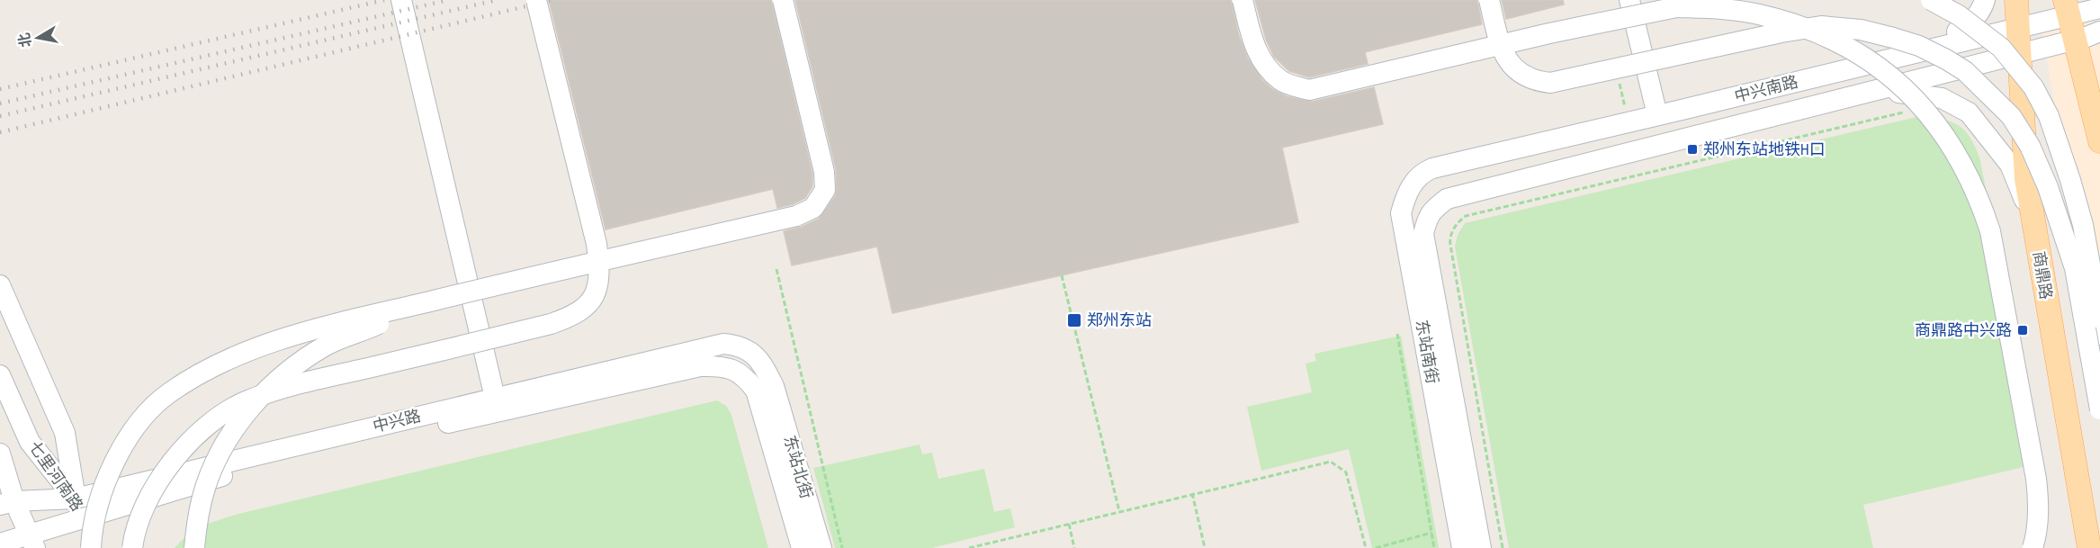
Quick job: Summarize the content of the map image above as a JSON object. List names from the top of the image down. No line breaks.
{"streets":{"main road":["商鼎路"],"street":["中兴南路","东站南街","中兴路","东站北街","七里河南路"]},"crossings":[["中兴南路","商鼎路"],["中兴南路","东站南街"],["中兴路","东站北街"],["中兴路","七里河南路"]],"places":{"transit":["郑州东站地铁H口","郑州东站","商鼎路中兴路"]},"north":"left"}
